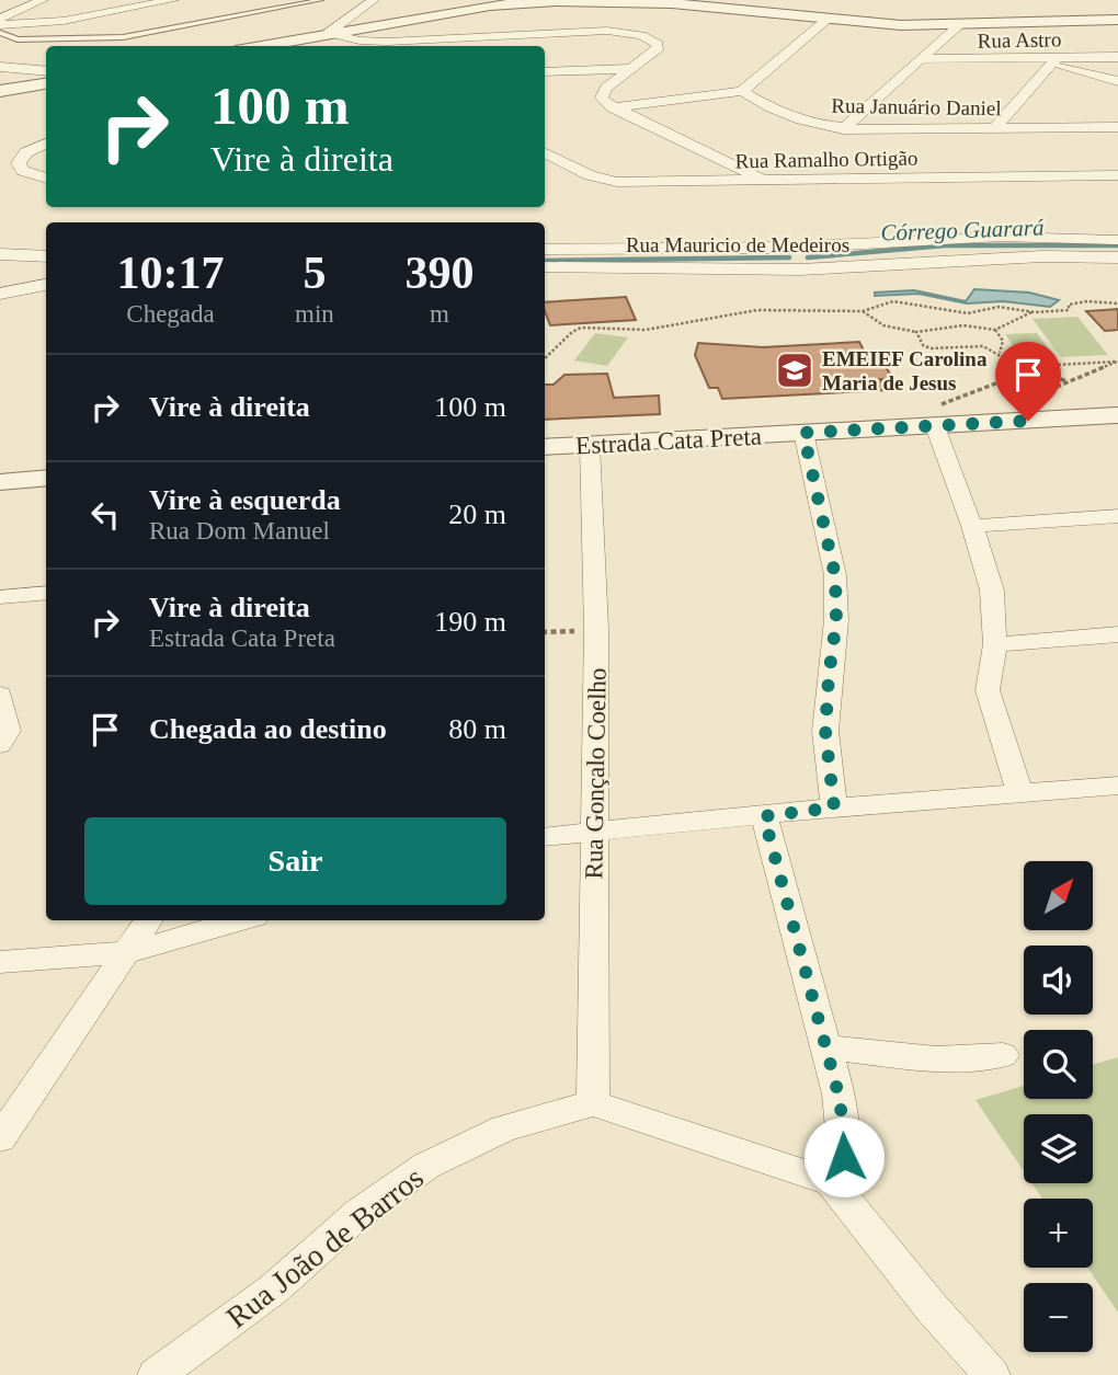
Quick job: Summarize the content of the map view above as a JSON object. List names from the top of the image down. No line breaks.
{"streets":{"street":["Rua Astro","Rua Januário Daniel","Rua Ramalho Ortigão","Rua Mauricio de Medeiros","Estrada Cata Preta","Rua Gonçalo Coelho","Rua João de Barros"]},"crossings":[["Estrada Cata Preta","Rua Gonçalo Coelho"],["Rua Gonçalo Coelho","Rua João de Barros"]],"water":["Córrego Guarará"],"places":{"school or university":["EMEIEF Carolina Maria de Jesus"]},"north":"top right","page":{"turn":["100 m","Vire à direita"],"eta":["10:17","Chegada","5","min","390","m"],"list":[{"name":"Vire à direita","value":"100 m"},{"name":"Vire à esquerda","note":"Rua Dom Manuel","value":"20 m"},{"name":"Vire à direita","note":"Estrada Cata Preta","value":"190 m"},{"name":"Chegada ao destino","value":"80 m"}],"buttons":"Sair","map_buttons":["+","−"]}}
